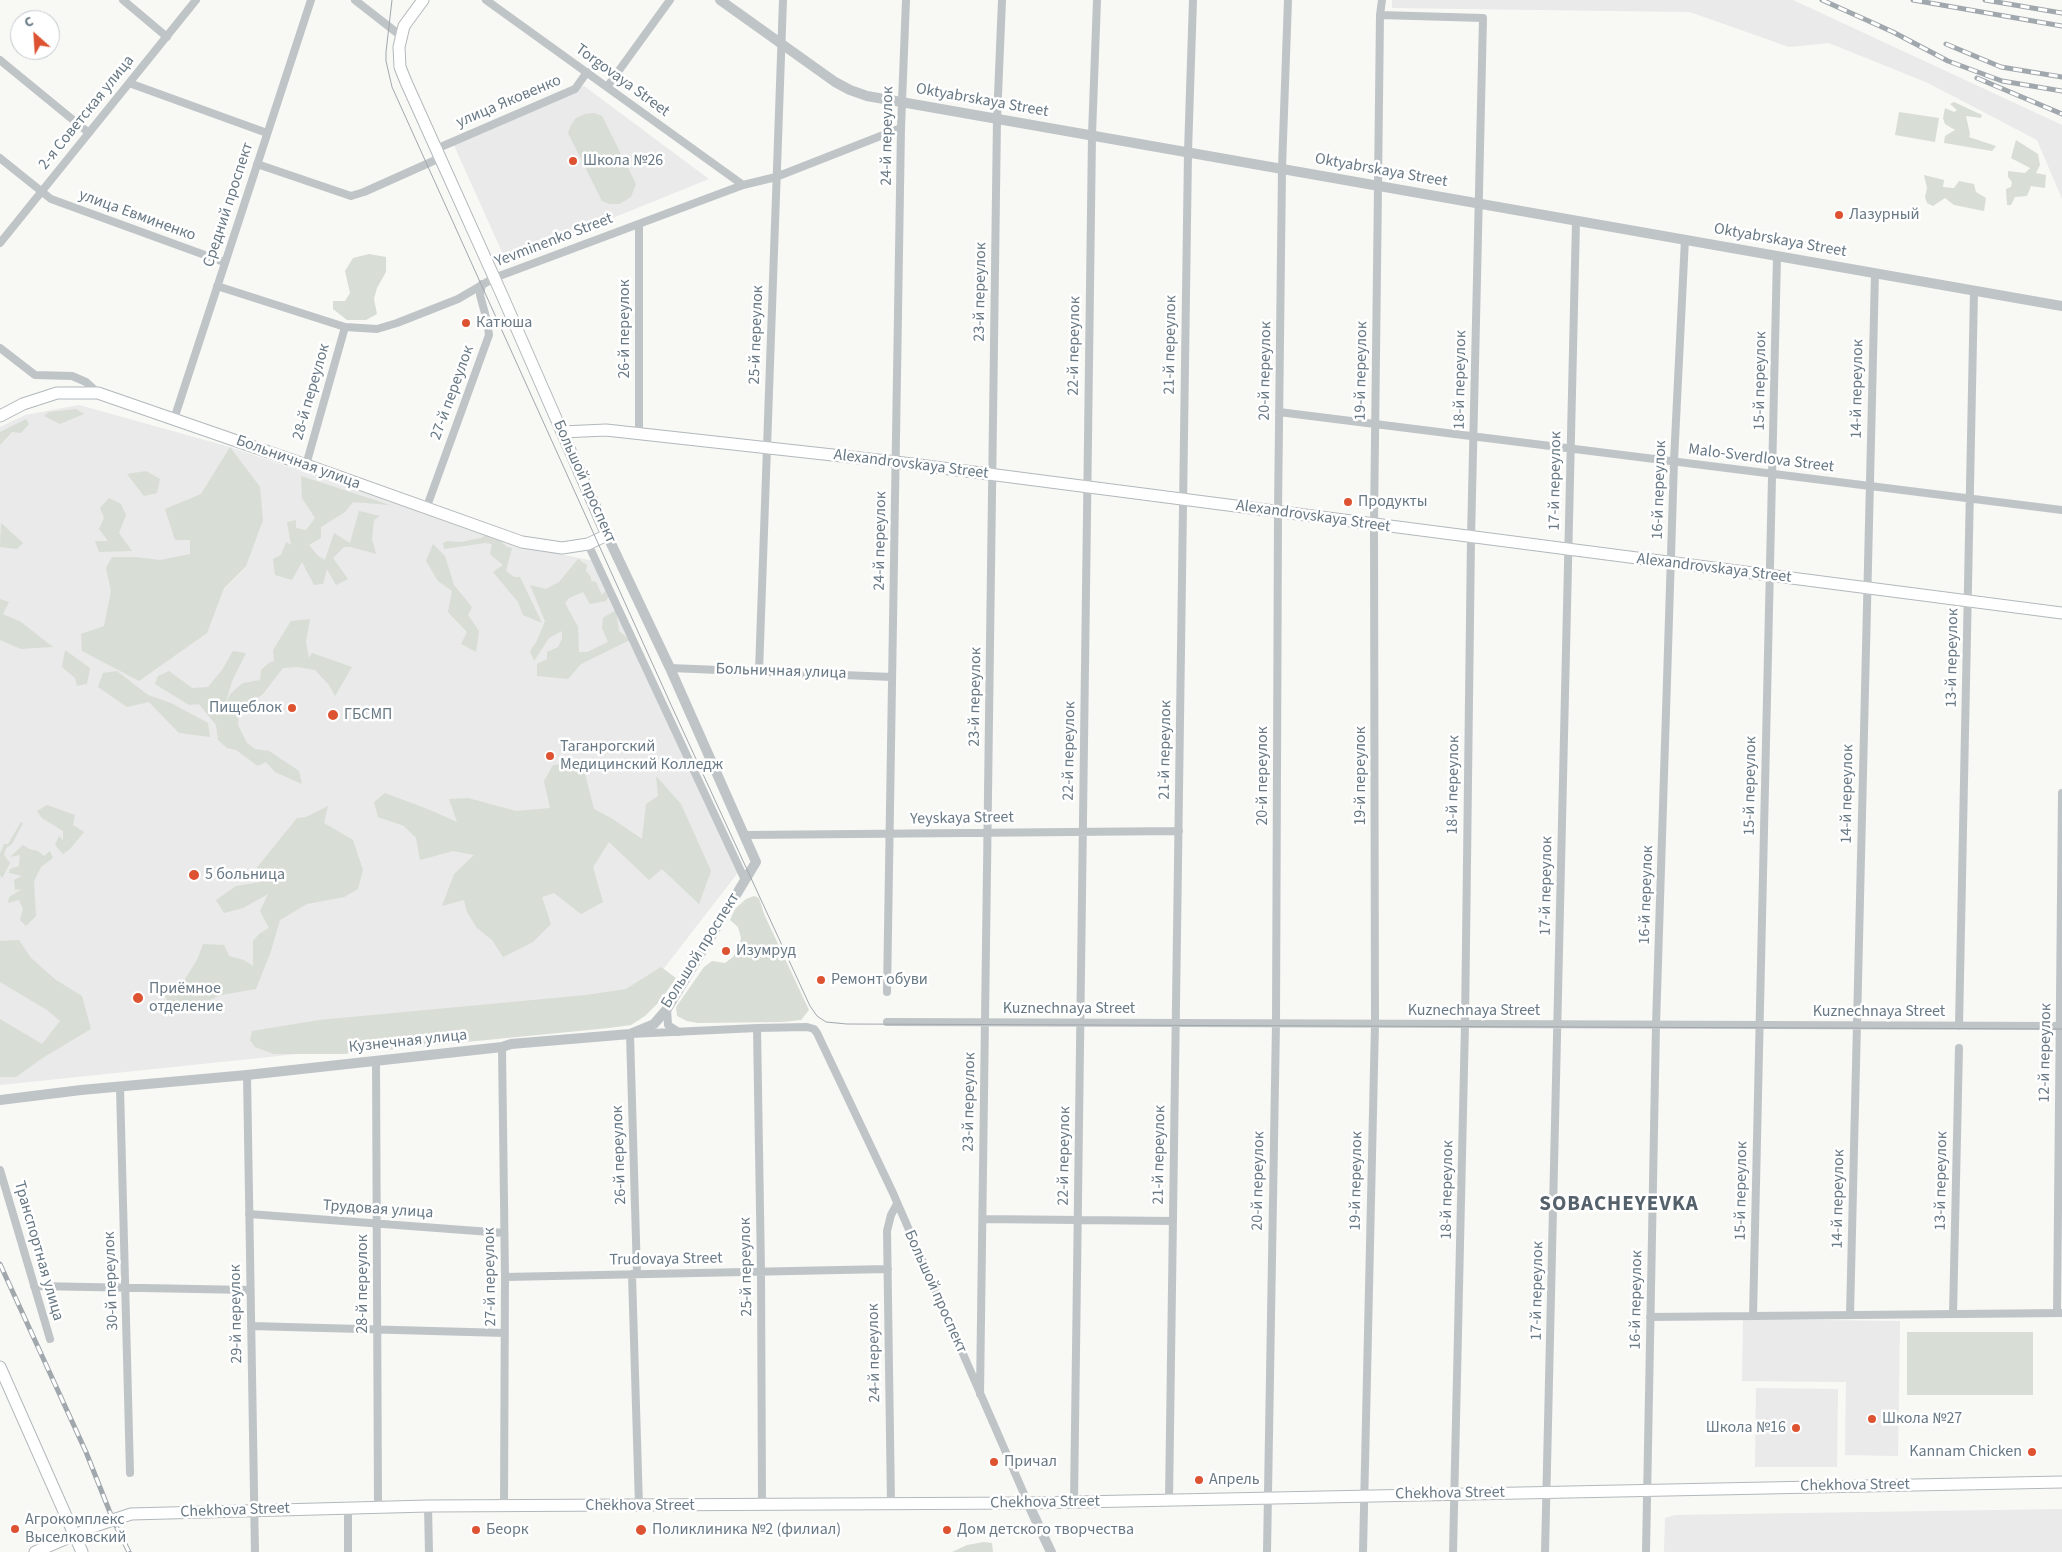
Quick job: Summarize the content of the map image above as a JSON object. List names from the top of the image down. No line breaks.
{"streets":{"main road":["Больничная улица","Alexandrovskaya Street","Большой проспект","Chekhova Street"],"street":["Torgovaya Street","Oktyabrskaya Street","улица Яковенко","2-я Советская улица","24-й переулок","Средний проспект","улица Евминенко","Yevminenko Street","23-й переулок","26-й переулок","25-й переулок","21-й переулок","22-й переулок","20-й переулок","19-й переулок","18-й переулок","15-й переулок","14-й переулок","28-й переулок","27-й переулок","Malo-Sverdlova Street","17-й переулок","16-й переулок","13-й переулок","Yeyskaya Street","Kuznechnaya Street","Кузнечная улица","12-й переулок","Трудовая улица","Транспортная улица","Trudovaya Street","30-й переулок","29-й переулок"]},"crossings":[["Torgovaya Street","улица Яковенко"],["Torgovaya Street","Yevminenko Street"],["Oktyabrskaya Street","24-й переулок"],["Oktyabrskaya Street","23-й переулок"],["Oktyabrskaya Street","25-й переулок"],["Oktyabrskaya Street","21-й переулок"],["Oktyabrskaya Street","22-й переулок"],["Oktyabrskaya Street","20-й переулок"],["Oktyabrskaya Street","19-й переулок"],["Oktyabrskaya Street","18-й переулок"],["Oktyabrskaya Street","15-й переулок"],["Oktyabrskaya Street","14-й переулок"],["Oktyabrskaya Street","17-й переулок"],["Oktyabrskaya Street","16-й переулок"],["Oktyabrskaya Street","13-й переулок"],["улица Яковенко","Средний проспект"],["улица Яковенко","Большой проспект"],["2-я Советская улица","улица Евминенко"],["24-й переулок","Yevminenko Street"],["24-й переулок","Больничная улица"],["24-й переулок","Alexandrovskaya Street"],["24-й переулок","Большой проспект"],["24-й переулок","Yeyskaya Street"],["24-й переулок","Trudovaya Street"],["24-й переулок","Chekhova Street"],["Средний проспект","улица Евминенко"],["Средний проспект","Yevminenko Street"],["Средний проспект","Больничная улица"],["Yevminenko Street","26-й переулок"],["Yevminenko Street","25-й переулок"],["Yevminenko Street","28-й переулок"],["Yevminenko Street","27-й переулок"],["Yevminenko Street","Большой проспект"],["23-й переулок","Alexandrovskaya Street"],["23-й переулок","Большой проспект"],["23-й переулок","Yeyskaya Street"],["23-й переулок","Kuznechnaya Street"],["26-й переулок","Alexandrovskaya Street"],["26-й переулок","Большой проспект"],["26-й переулок","Кузнечная улица"],["26-й переулок","Trudovaya Street"],["26-й переулок","Chekhova Street"],["25-й переулок","Больничная улица"],["25-й переулок","Alexandrovskaya Street"],["25-й переулок","Кузнечная улица"],["25-й переулок","Trudovaya Street"],["25-й переулок","Chekhova Street"],["21-й переулок","Alexandrovskaya Street"],["21-й переулок","Yeyskaya Street"],["21-й переулок","Kuznechnaya Street"],["21-й переулок","Chekhova Street"],["22-й переулок","Alexandrovskaya Street"],["22-й переулок","Yeyskaya Street"],["22-й переулок","Kuznechnaya Street"],["22-й переулок","Chekhova Street"],["20-й переулок","Malo-Sverdlova Street"],["20-й переулок","Alexandrovskaya Street"],["20-й переулок","Kuznechnaya Street"],["20-й переулок","Chekhova Street"],["19-й переулок","18-й переулок"],["19-й переулок","Malo-Sverdlova Street"],["19-й переулок","Alexandrovskaya Street"],["19-й переулок","Kuznechnaya Street"],["19-й переулок","Chekhova Street"],["18-й переулок","Malo-Sverdlova Street"],["18-й переулок","Alexandrovskaya Street"],["18-й переулок","Kuznechnaya Street"],["18-й переулок","Chekhova Street"],["15-й переулок","Malo-Sverdlova Street"],["15-й переулок","Alexandrovskaya Street"],["15-й переулок","Kuznechnaya Street"],["14-й переулок","Malo-Sverdlova Street"],["14-й переулок","Alexandrovskaya Street"],["14-й переулок","Kuznechnaya Street"],["28-й переулок","Больничная улица"],["28-й переулок","Кузнечная улица"],["28-й переулок","Трудовая улица"],["28-й переулок","Chekhova Street"],["27-й переулок","Больничная улица"],["27-й переулок","Кузнечная улица"],["27-й переулок","Трудовая улица"],["27-й переулок","Trudovaya Street"],["27-й переулок","Chekhova Street"],["Malo-Sverdlova Street","17-й переулок"],["Malo-Sverdlova Street","16-й переулок"],["Malo-Sverdlova Street","13-й переулок"],["Больничная улица","Большой проспект"],["Alexandrovskaya Street","17-й переулок"],["Alexandrovskaya Street","Большой проспект"],["Alexandrovskaya Street","16-й переулок"],["Alexandrovskaya Street","13-й переулок"],["17-й переулок","Kuznechnaya Street"],["17-й переулок","Chekhova Street"],["Большой проспект","Yeyskaya Street"],["Большой проспект","Кузнечная улица"],["Большой проспект","Chekhova Street"],["16-й переулок","Kuznechnaya Street"],["16-й переулок","Chekhova Street"],["13-й переулок","Kuznechnaya Street"],["Kuznechnaya Street","12-й переулок"],["Кузнечная улица","30-й переулок"],["Кузнечная улица","29-й переулок"],["Трудовая улица","29-й переулок"],["29-й переулок","Chekhova Street"]],"districts":["SOBACHEYEVKA"],"places":["Школа №26","Лазурный","Катюша","Продукты","Пищеблок","ГБСМП","Таганрогский Медицинский Колледж","5 больница","Изумруд","Ремонт обуви","Приёмное отделение","Школа №27","Школа №16","Kannam Chicken","Причал","Апрель","Агрокомплекс Выселковский","Беорк","Поликлиника №2 (филиал)","Дом детского творчества"],"north":"top left"}
